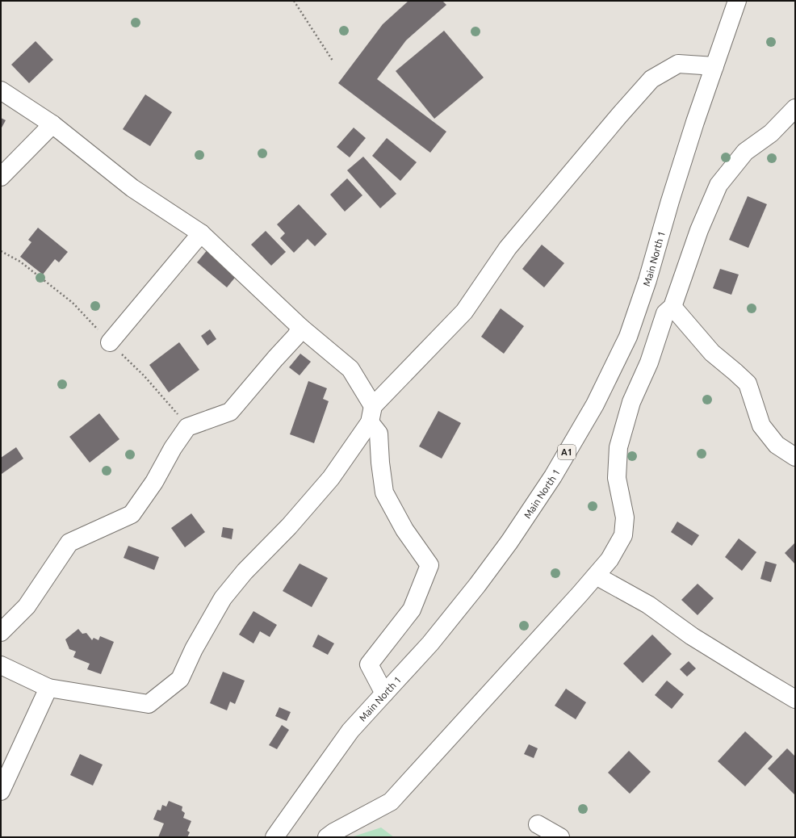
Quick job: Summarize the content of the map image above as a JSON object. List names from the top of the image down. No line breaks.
{"streets":{"street":["Main North 1","A1"]}}
